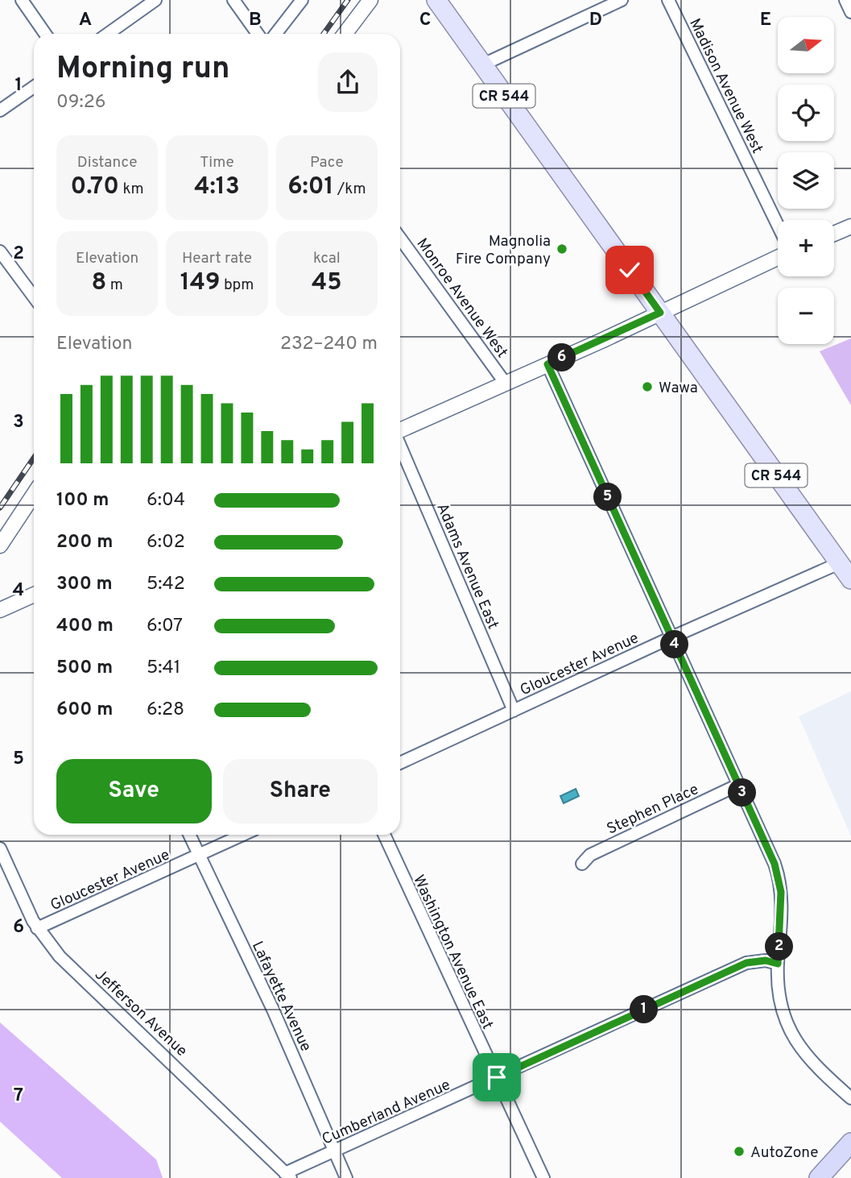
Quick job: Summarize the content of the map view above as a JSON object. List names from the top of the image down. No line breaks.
{"streets":{"main road":["CR 544"],"street":["Madison Avenue West","Monroe Avenue West","Adams Avenue East","Gloucester Avenue","Stephen Place","Washington Avenue East","Lafayette Avenue","Jefferson Avenue","Cumberland Avenue"]},"crossings":[["CR 544","Gloucester Avenue"],["Adams Avenue East","Gloucester Avenue"],["Gloucester Avenue","Lafayette Avenue"],["Gloucester Avenue","Jefferson Avenue"],["Washington Avenue East","Cumberland Avenue"],["Lafayette Avenue","Cumberland Avenue"],["Jefferson Avenue","Cumberland Avenue"]],"places":["Magnolia Fire Company","Wawa","AutoZone"],"north":"right","page":{"map_buttons":["+","−"],"heading":["Morning run","09:26"],"stats":[["Distance","0.70 km"],["Time","4:13"],["Pace","6:01 /km"],["Elevation","8 m"],["Heart rate","149 bpm"],["kcal","45"]],"chart":["Elevation","232–240 m"],"pins":["6","5","4","3","2","1"],"list":[{"name":"100 m","note":"6:04"},{"name":"200 m","note":"6:02"},{"name":"300 m","note":"5:42"},{"name":"400 m","note":"6:07"},{"name":"500 m","note":"5:41"},{"name":"600 m","note":"6:28"}],"buttons":["Save","Share"]},"grid":{"columns":["A","B","C","D","E"],"rows":["1","2","3","4","5","6","7"]}}
